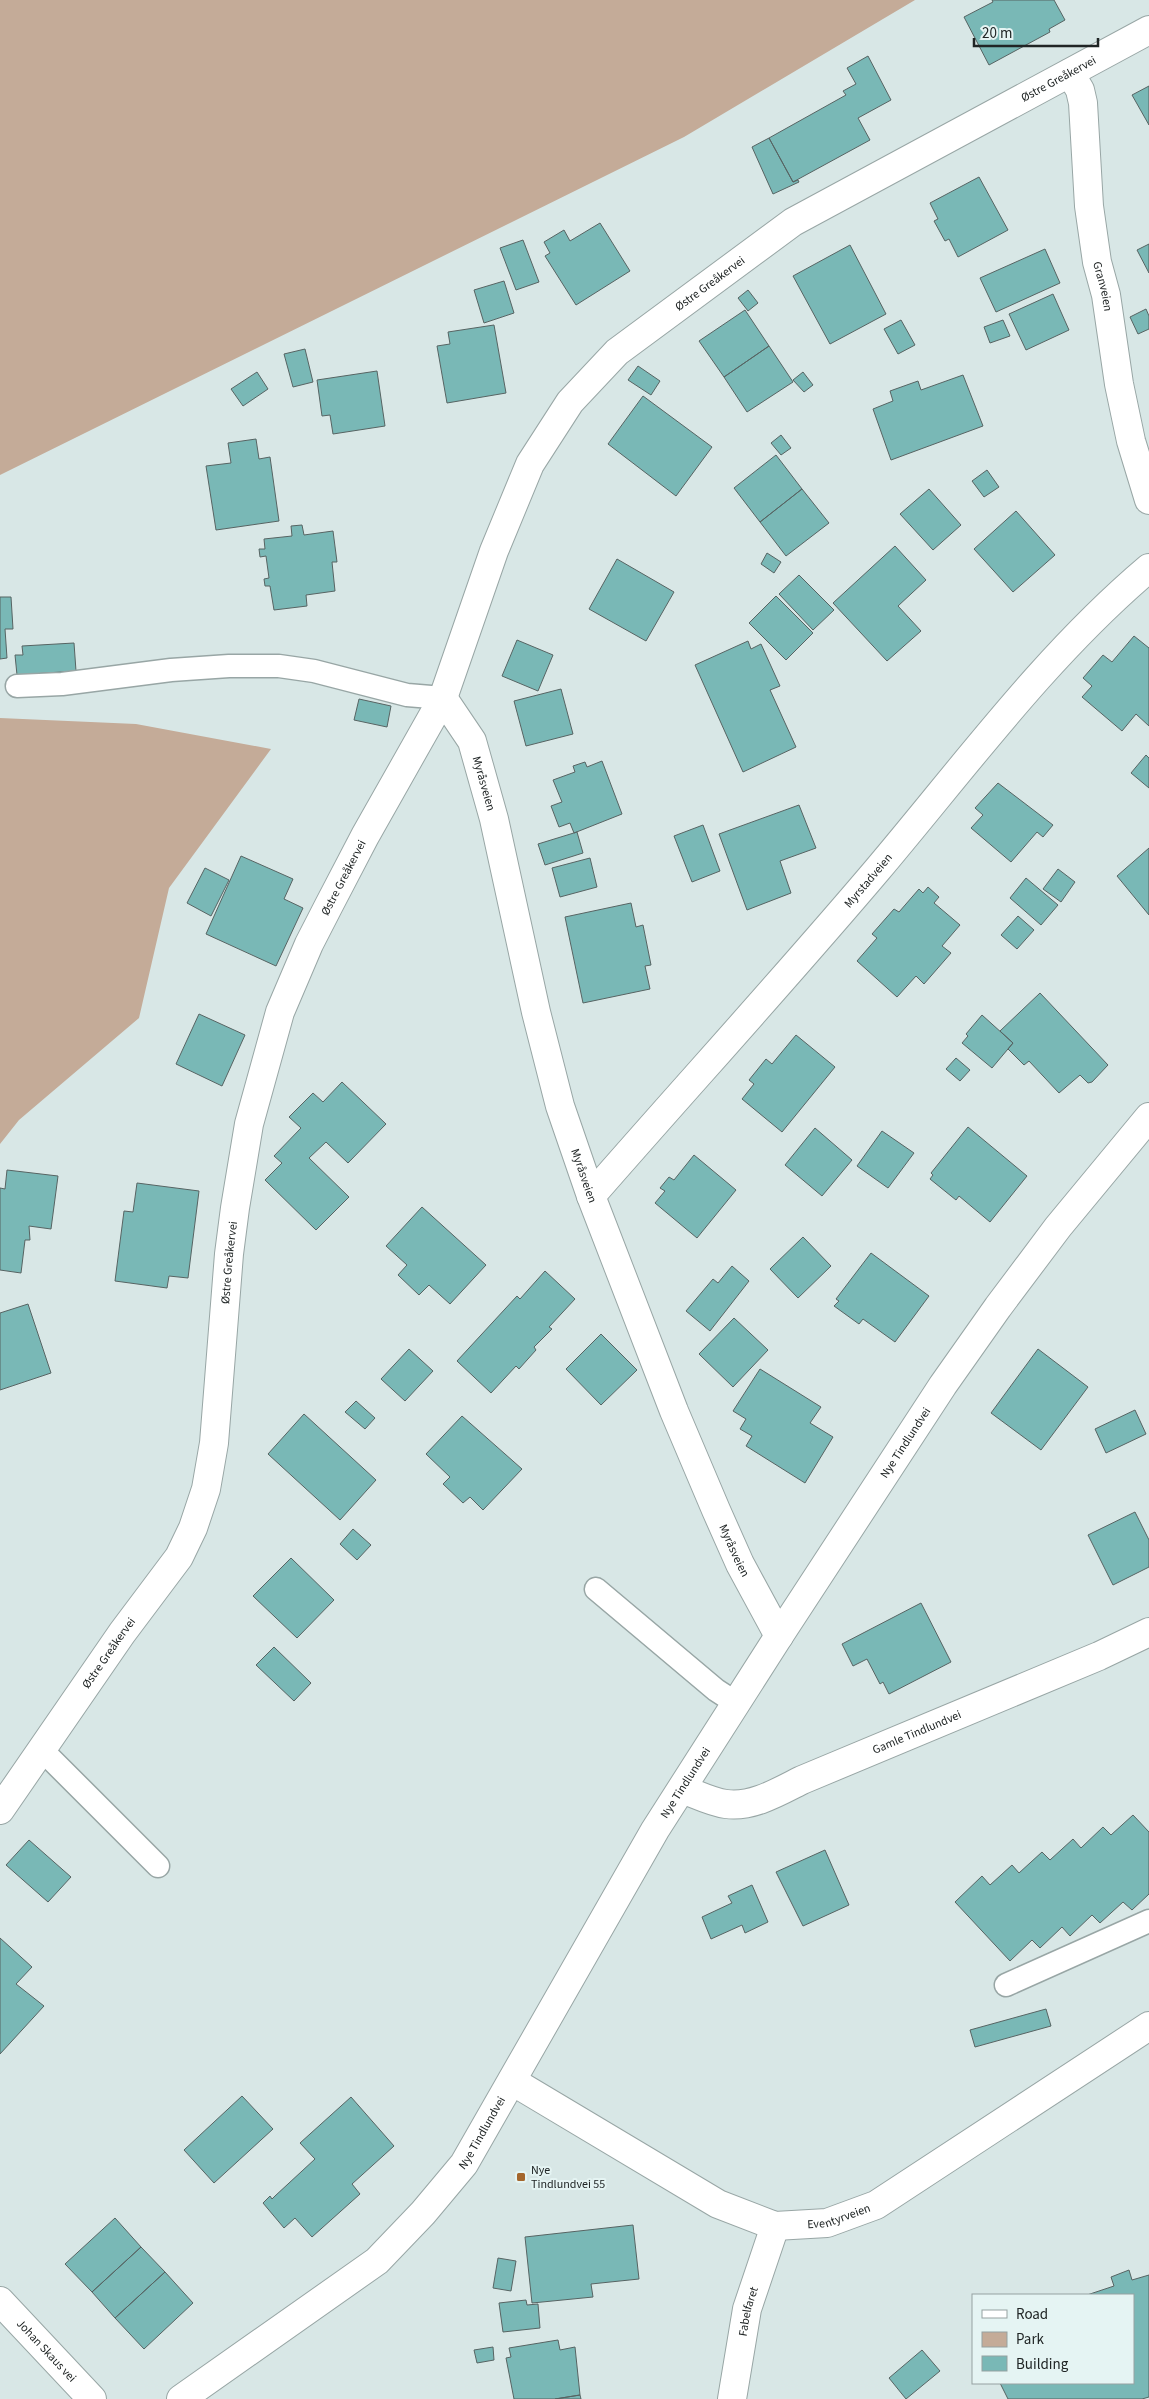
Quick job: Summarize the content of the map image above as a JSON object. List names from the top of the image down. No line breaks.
{"streets":{"street":["Østre Greåkervei","Granveien","Myråsveien","Myrstadveien","Nye Tindlundvei","Gamle Tindlundvei","Eventyrveien","Fabelfaret","Johan Skaus vei"]},"crossings":[["Østre Greåkervei","Granveien"],["Østre Greåkervei","Myråsveien"],["Myråsveien","Myrstadveien"],["Myråsveien","Nye Tindlundvei"],["Nye Tindlundvei","Gamle Tindlundvei"],["Nye Tindlundvei","Eventyrveien"],["Eventyrveien","Fabelfaret"]],"places":{"transit":["Nye Tindlundvei 55"]},"legend":["Road","Park","Building"],"scale_bar":"20 m"}
